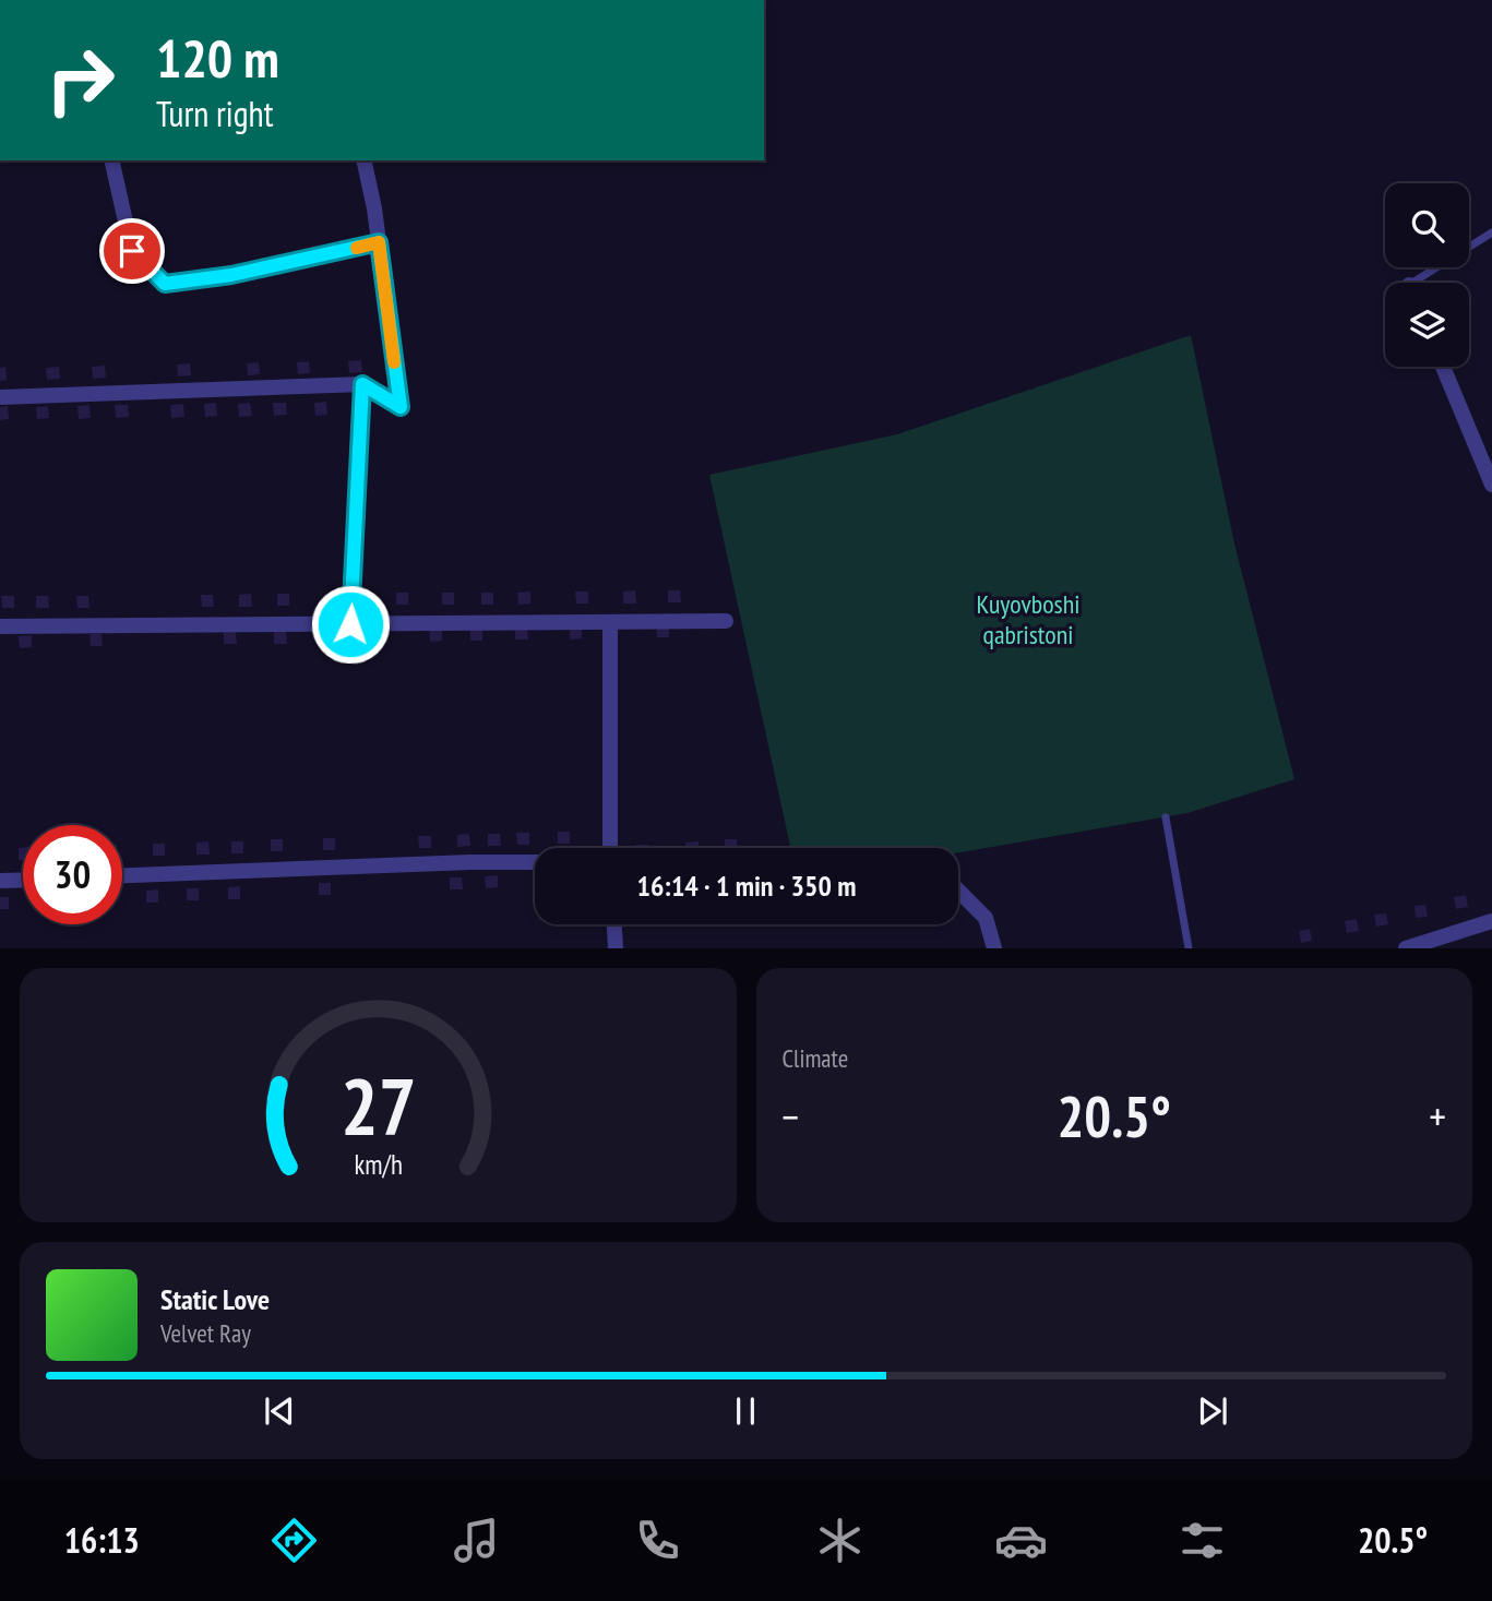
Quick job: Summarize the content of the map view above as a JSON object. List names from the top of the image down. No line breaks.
{"parks":["Kuyovboshi qabristoni"],"page":{"turn":["120 m","Turn right"],"limit":"30","trip":"16:14 · 1 min · 350 m","tile":"Climate","heat":["−","20.5°","+"],"song":["Static Love","Velvet Ray"],"tabs":["16:13","20.5°"],"gauge":["27","km/h"]}}
